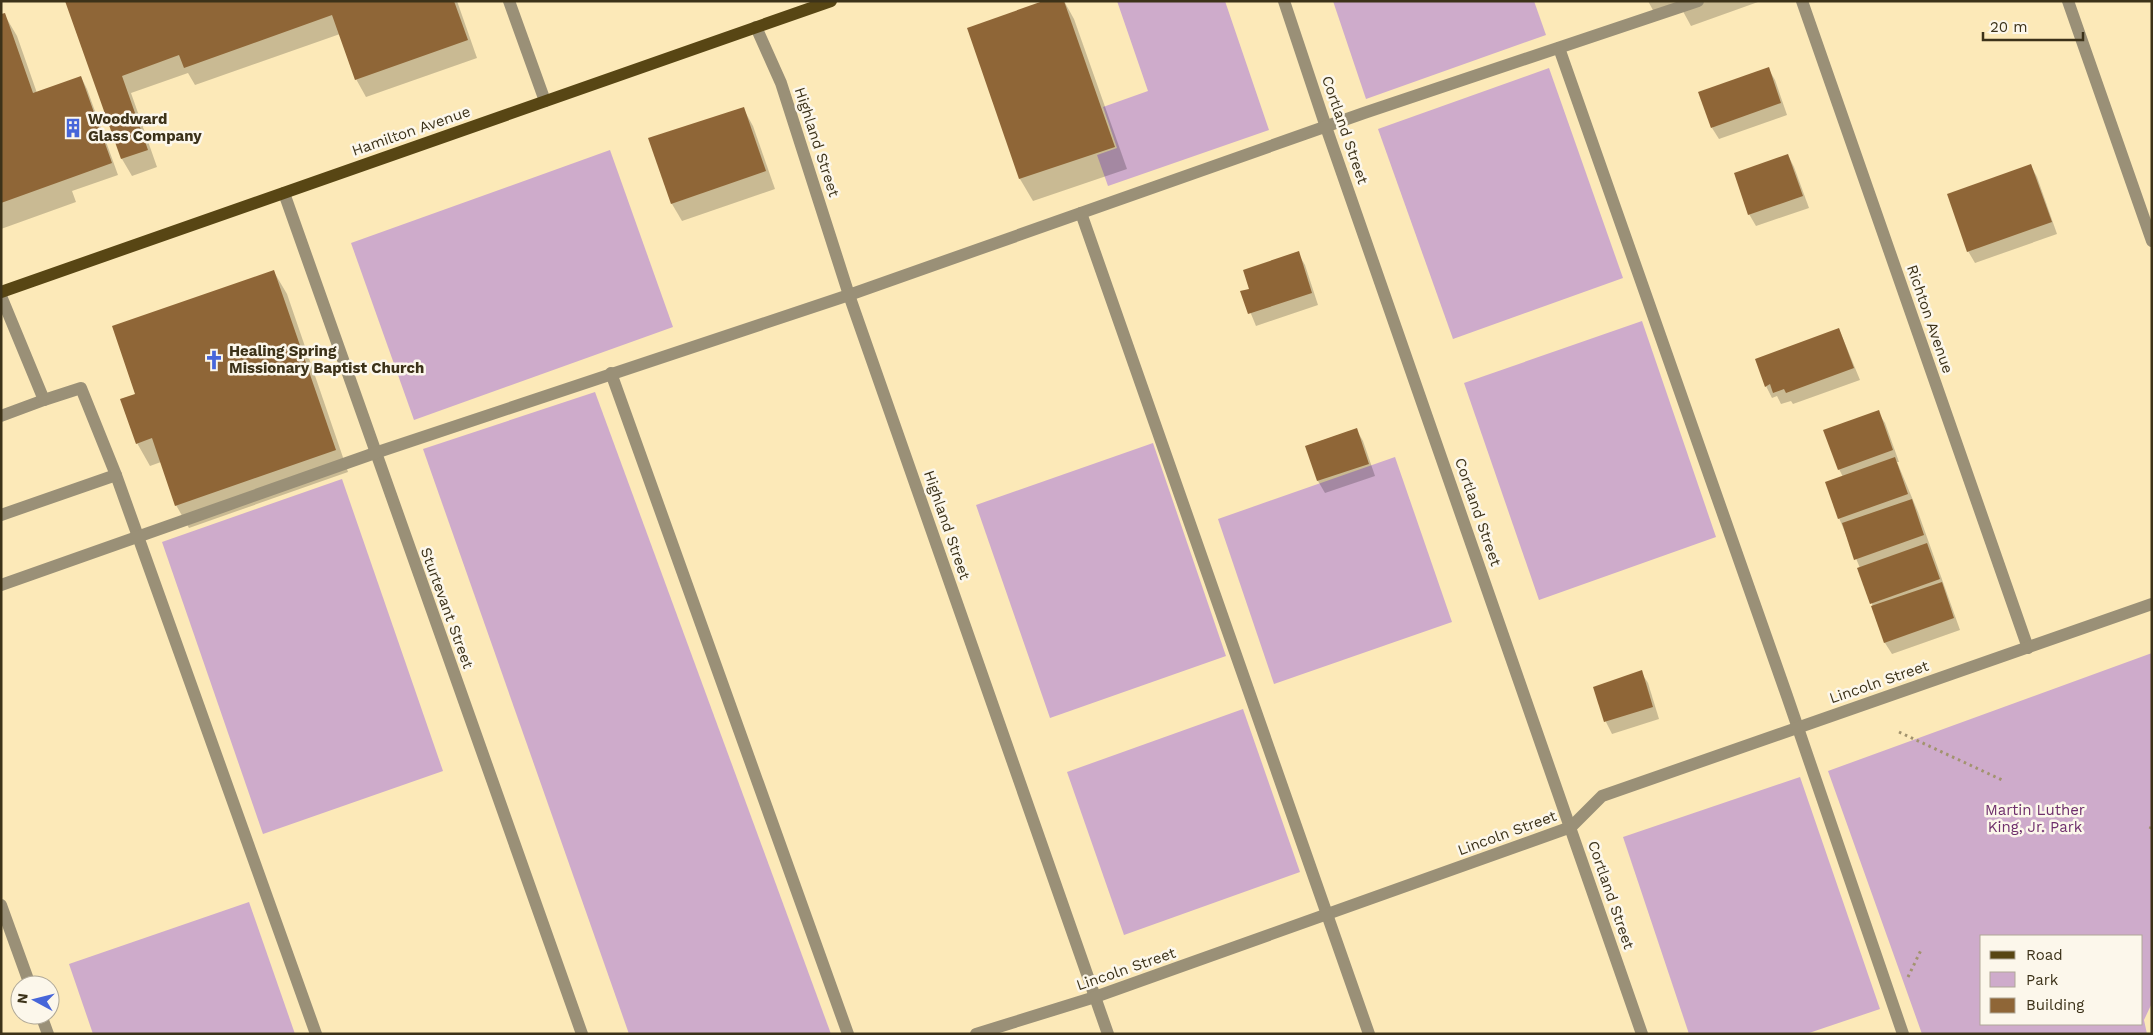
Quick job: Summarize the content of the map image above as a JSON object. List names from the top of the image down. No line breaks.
{"streets":{"main road":["Hamilton Avenue"],"street":["Cortland Street","Highland Street","Richton Avenue","Sturtevant Street","Lincoln Street"]},"crossings":[["Cortland Street","Lincoln Street"],["Hamilton Avenue","Highland Street"],["Hamilton Avenue","Sturtevant Street"],["Highland Street","Lincoln Street"],["Richton Avenue","Lincoln Street"]],"parks":["Martin Luther King, Jr. Park"],"places":{"building":["Woodward Glass Company"],"church":["Healing Spring Missionary Baptist Church"]},"legend":["Road","Park","Building"],"scale_bar":"20 m","north":"left"}
